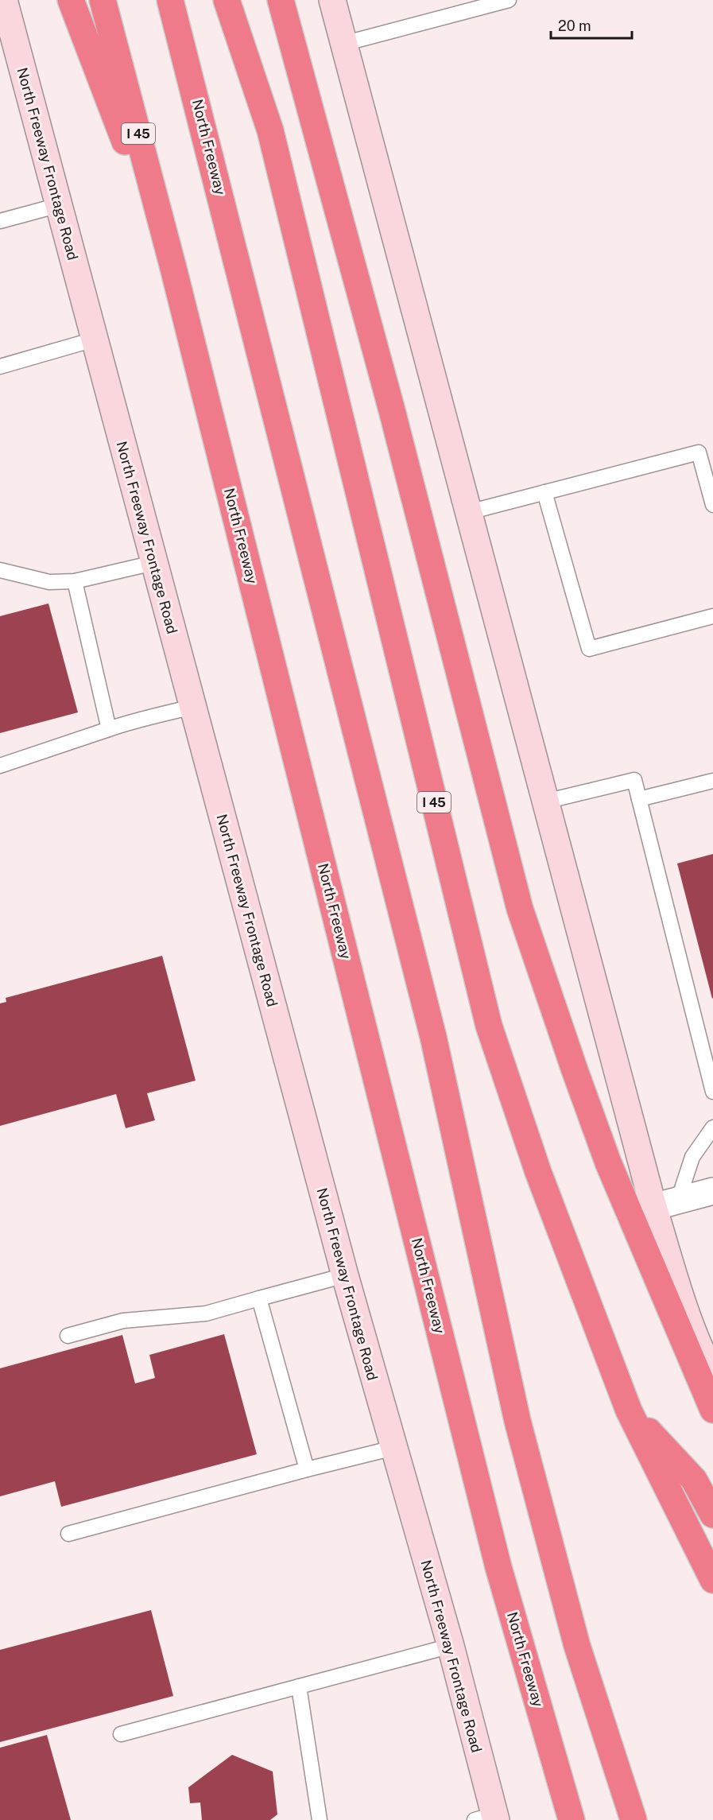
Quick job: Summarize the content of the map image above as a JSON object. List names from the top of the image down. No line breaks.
{"streets":{"highway":["I 45","North Freeway"],"main road":["North Freeway Frontage Road"]},"scale_bar":"20 m"}
